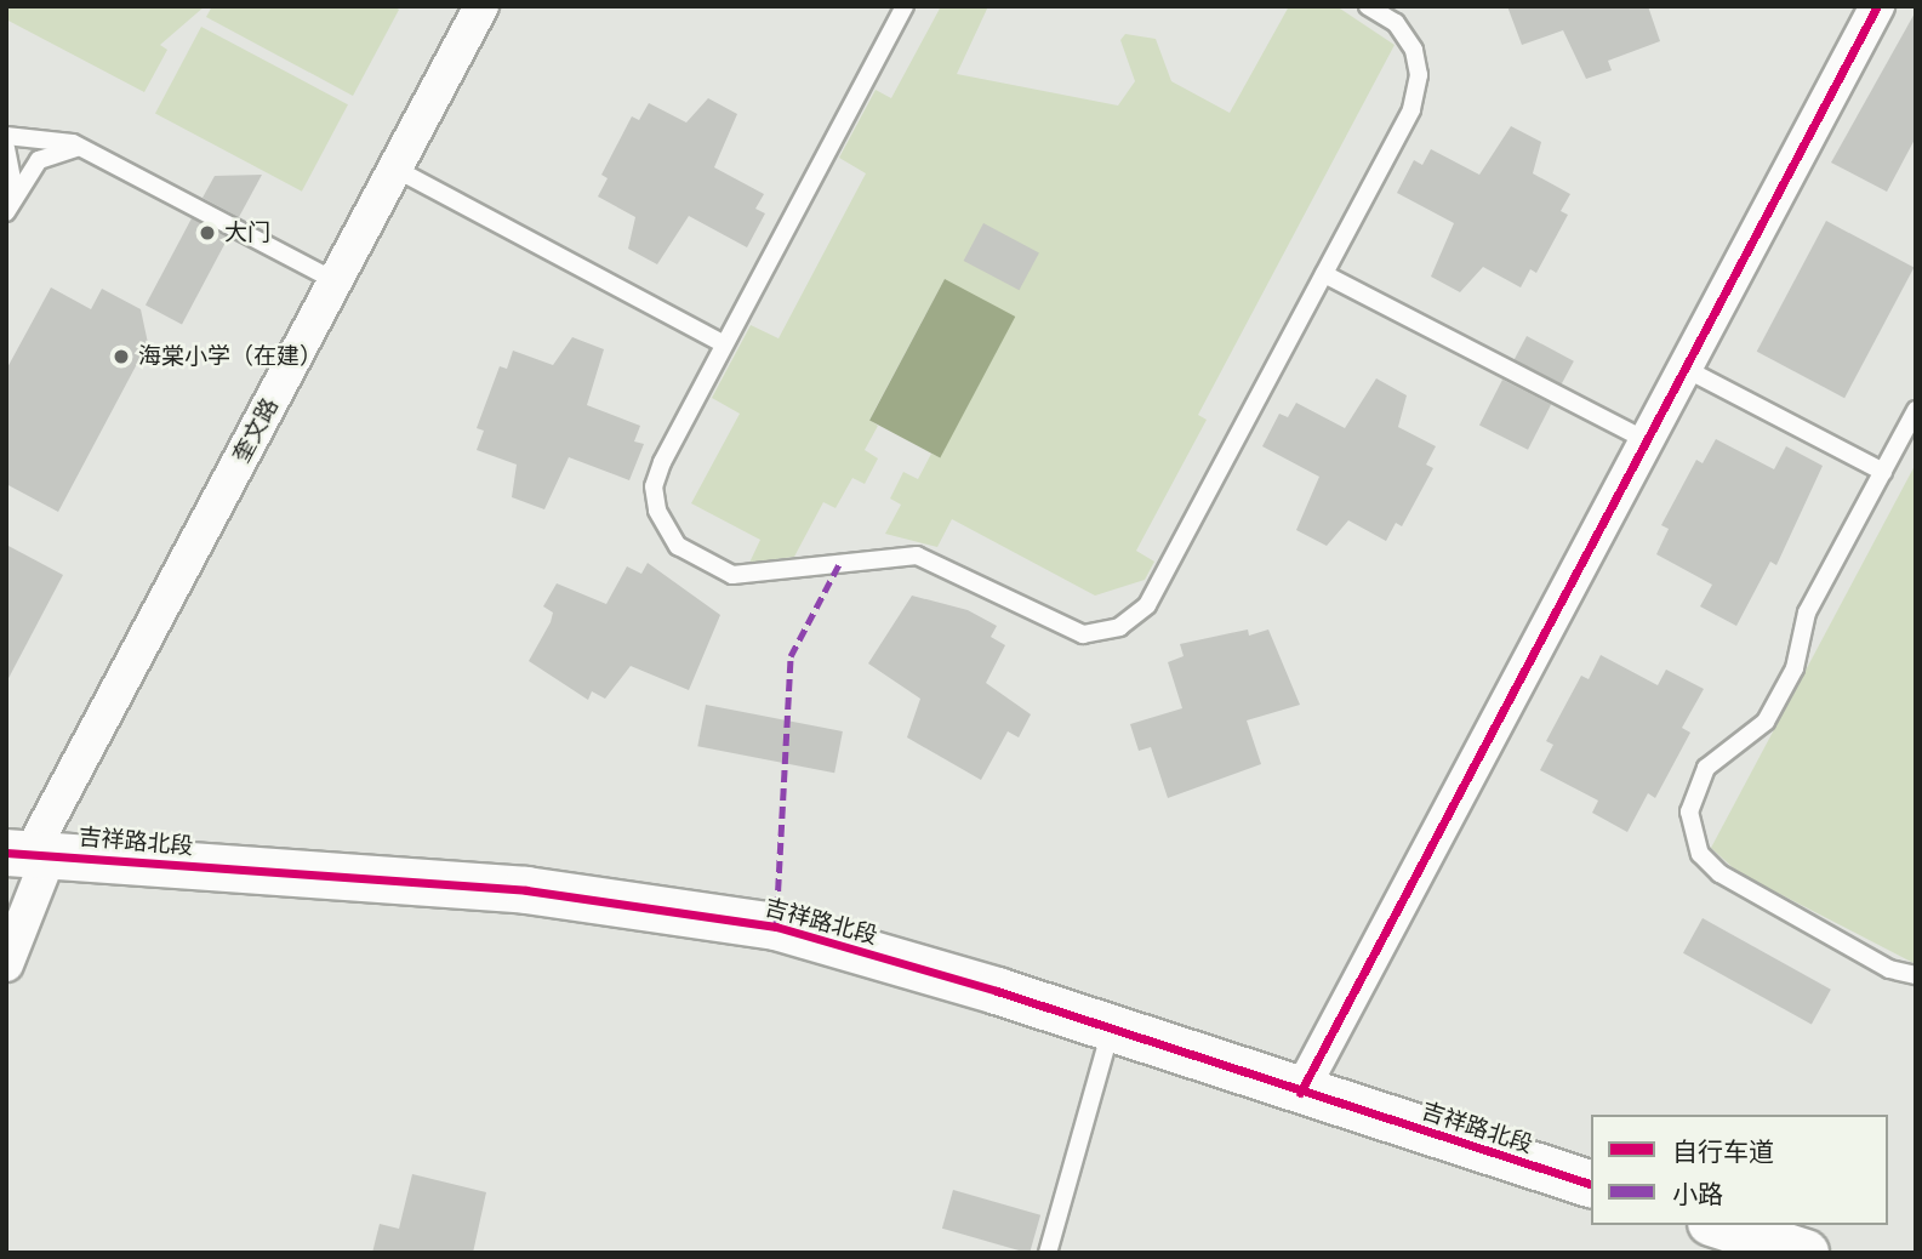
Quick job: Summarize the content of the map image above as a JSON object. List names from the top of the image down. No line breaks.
{"streets":{"street":["奎文路","吉祥路北段"]},"crossings":[["奎文路","吉祥路北段"]],"places":["大门","海棠小学（在建）"],"legend":["自行车道","小路"]}
